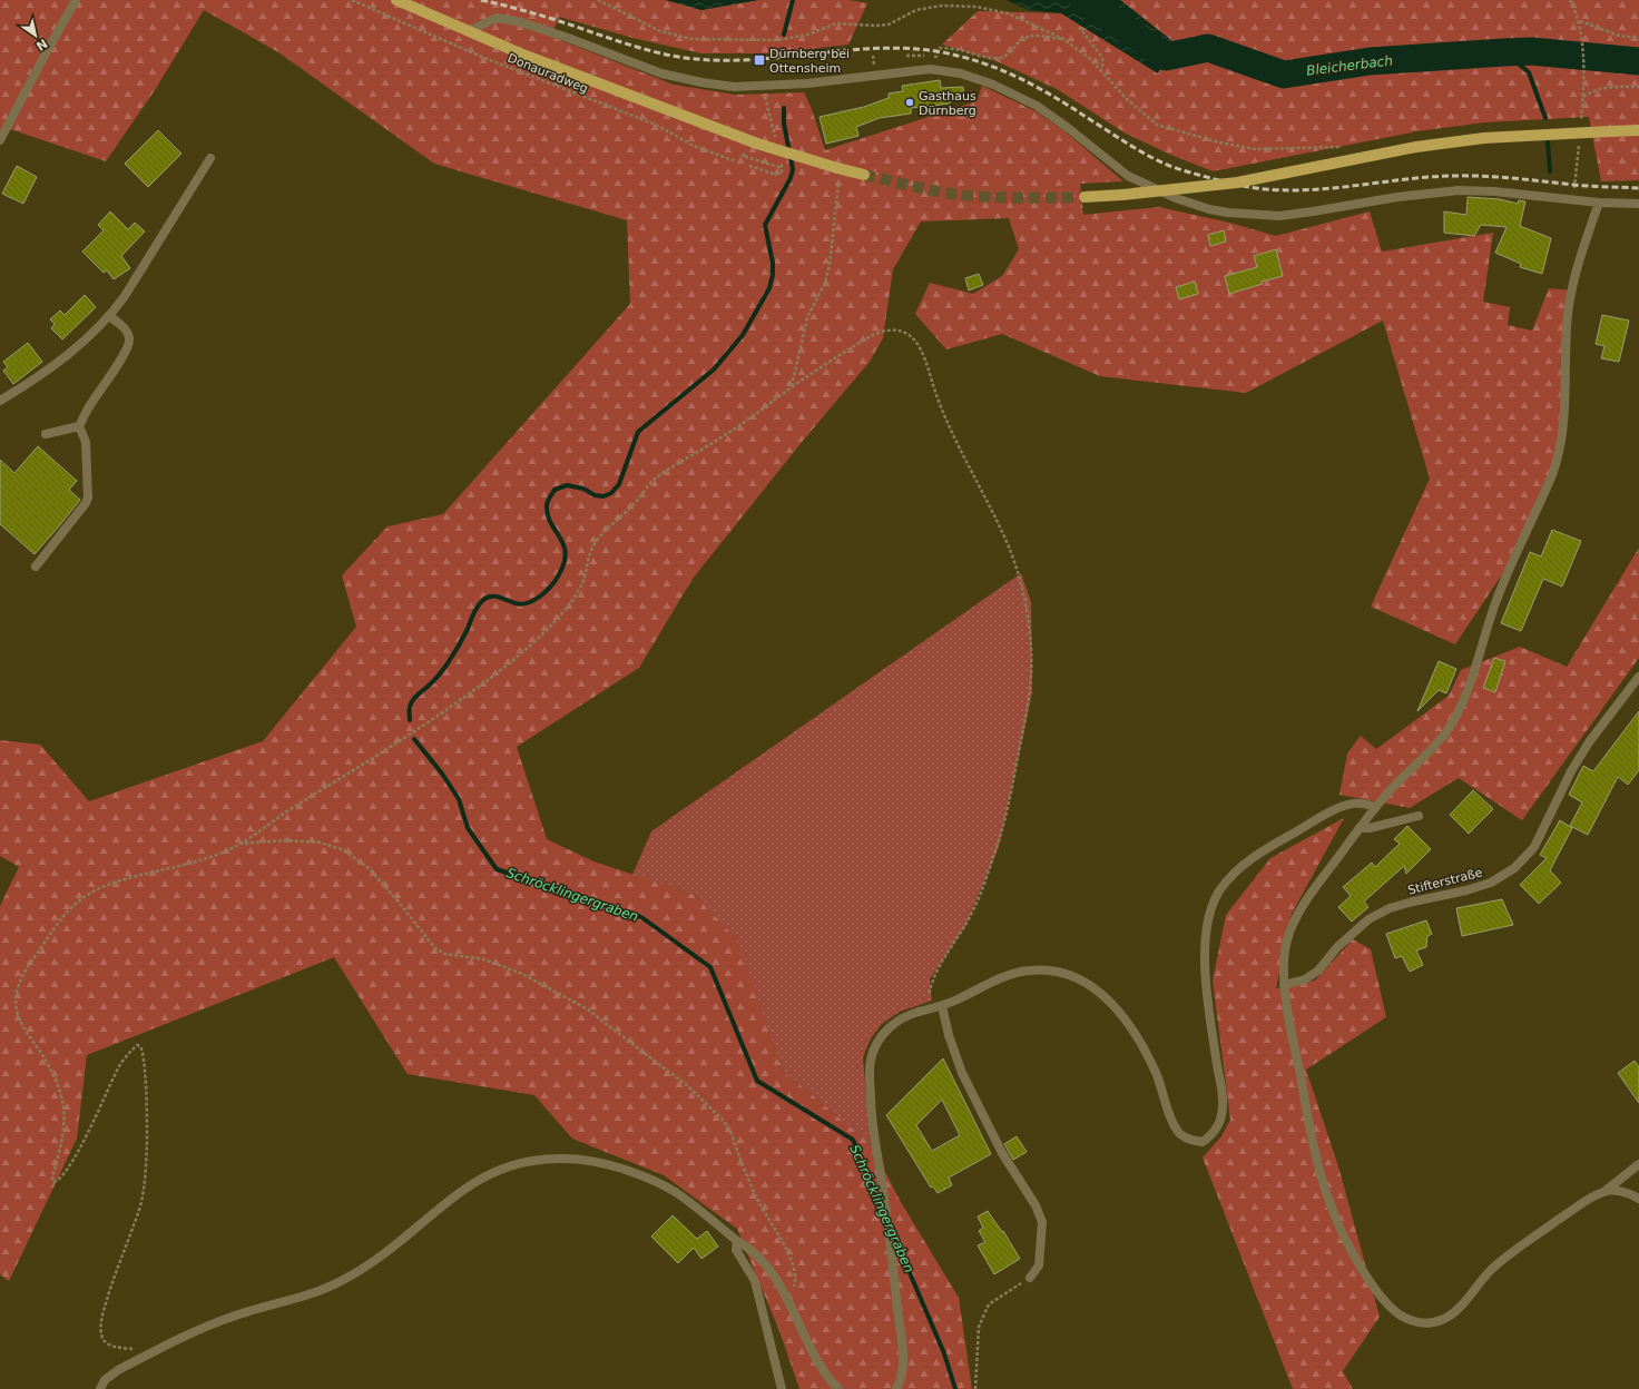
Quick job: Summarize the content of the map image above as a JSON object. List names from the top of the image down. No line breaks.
{"streets":{"street":["Stifterstraße"],"path":["Donauradweg"]},"water":["Bleicherbach","Schröcklingergraben"],"places":{"transit":["Dürnberg bei Ottensheim"],"other":["Gasthaus Dürnberg"]},"north":"bottom right"}
